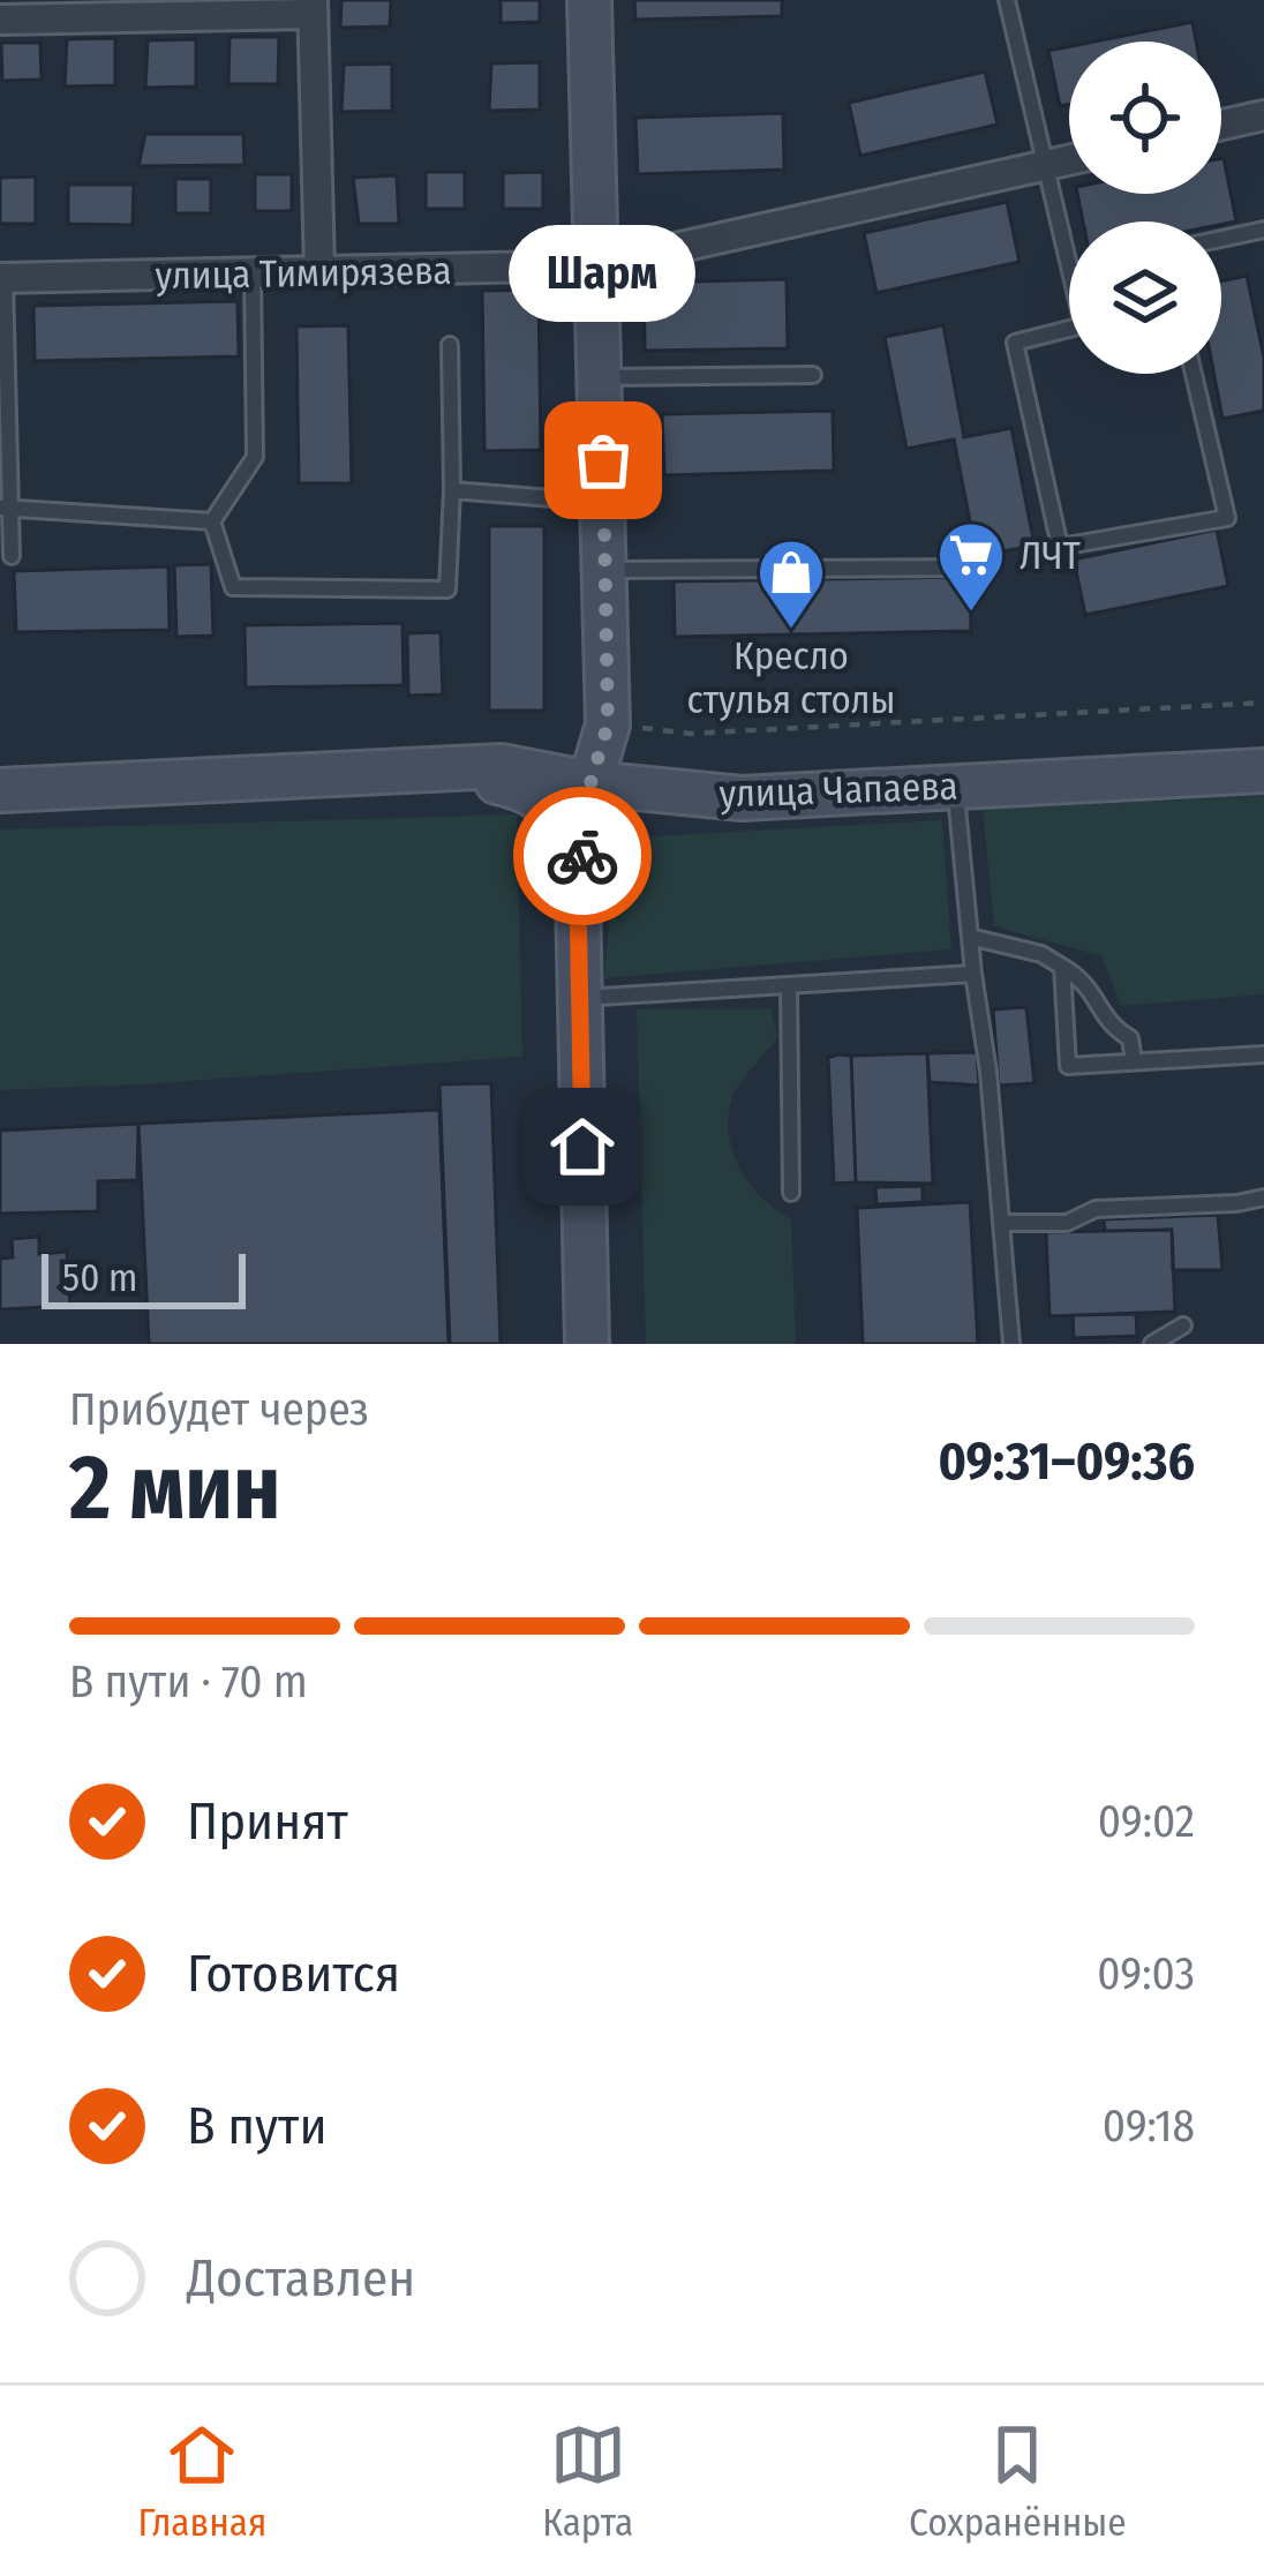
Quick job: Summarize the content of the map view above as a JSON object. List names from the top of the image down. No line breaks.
{"streets":{"main road":["улица Чапаева"],"street":["улица Тимирязева"]},"places":{"other":["Шарм"],"supermarket":["ЛЧТ"],"shop":["Кресло стулья столы"]},"scale_bar":"50 m","page":{"bubble":"Шарм","scale":"50 m","heading":["2 мин","Прибудет через","09:31–09:36"],"bar":"В пути · 70 m","list":[["Принят","09:02"],["Готовится","09:03"],["В пути","09:18"],"Доставлен"],"tabs":["Главная","Карта","Сохранённые"]}}
